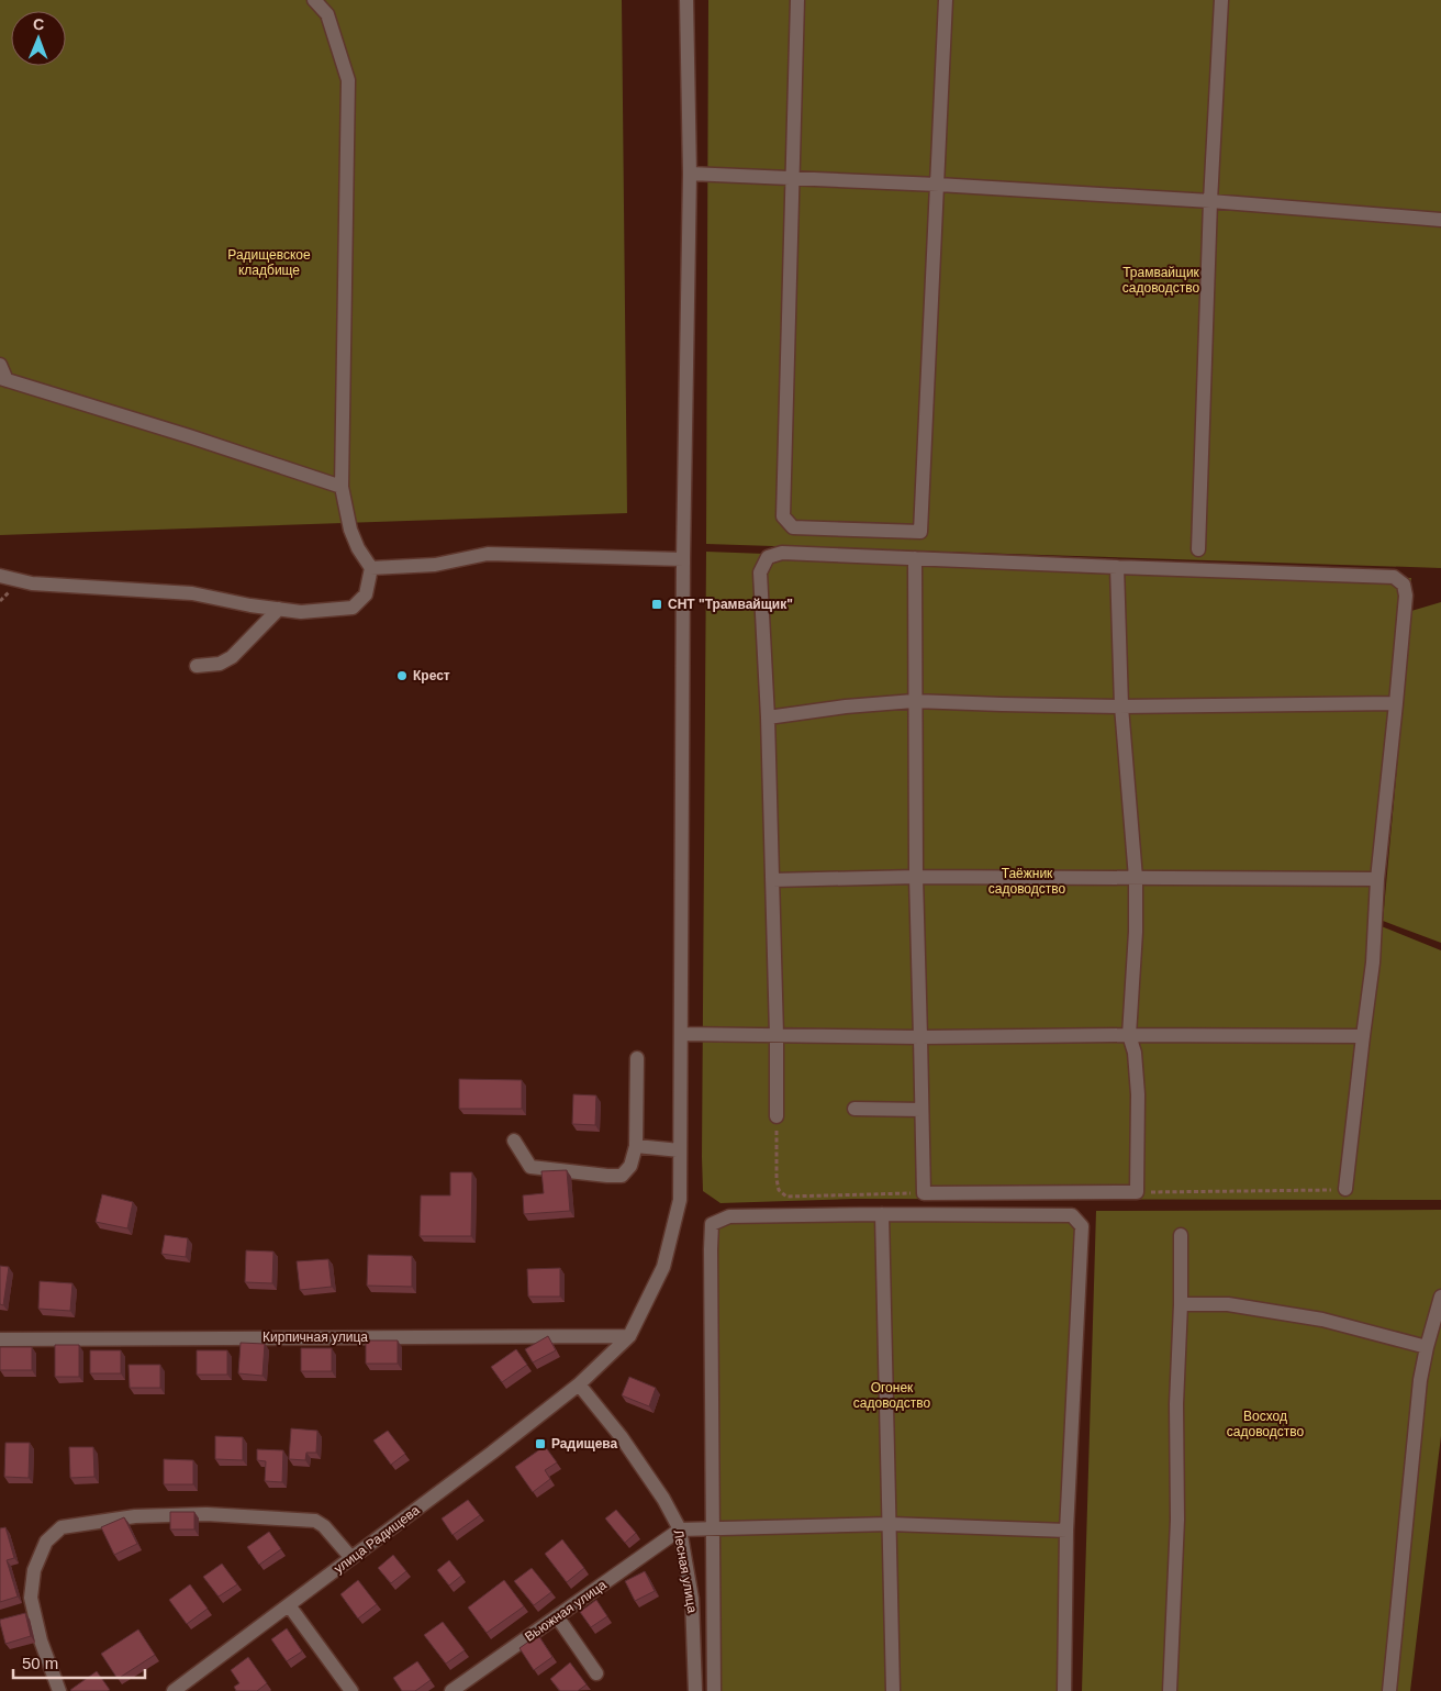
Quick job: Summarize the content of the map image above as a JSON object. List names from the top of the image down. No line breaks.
{"streets":{"street":["Кирпичная улица","улица Радищева","Лесная улица","Вьюжная улица"]},"crossings":[["Кирпичная улица","улица Радищева"],["улица Радищева","Лесная улица"],["Лесная улица","Вьюжная улица"]],"parks":["Радищевское кладбище","Трамвайщик садоводство","Таёжник садоводство","Огонек садоводство","Восход садоводство"],"places":{"transit":["СНТ \"Трамвайщик\"","Радищева"],"other":["Крест"]},"scale_bar":"50 m","north":"top"}
